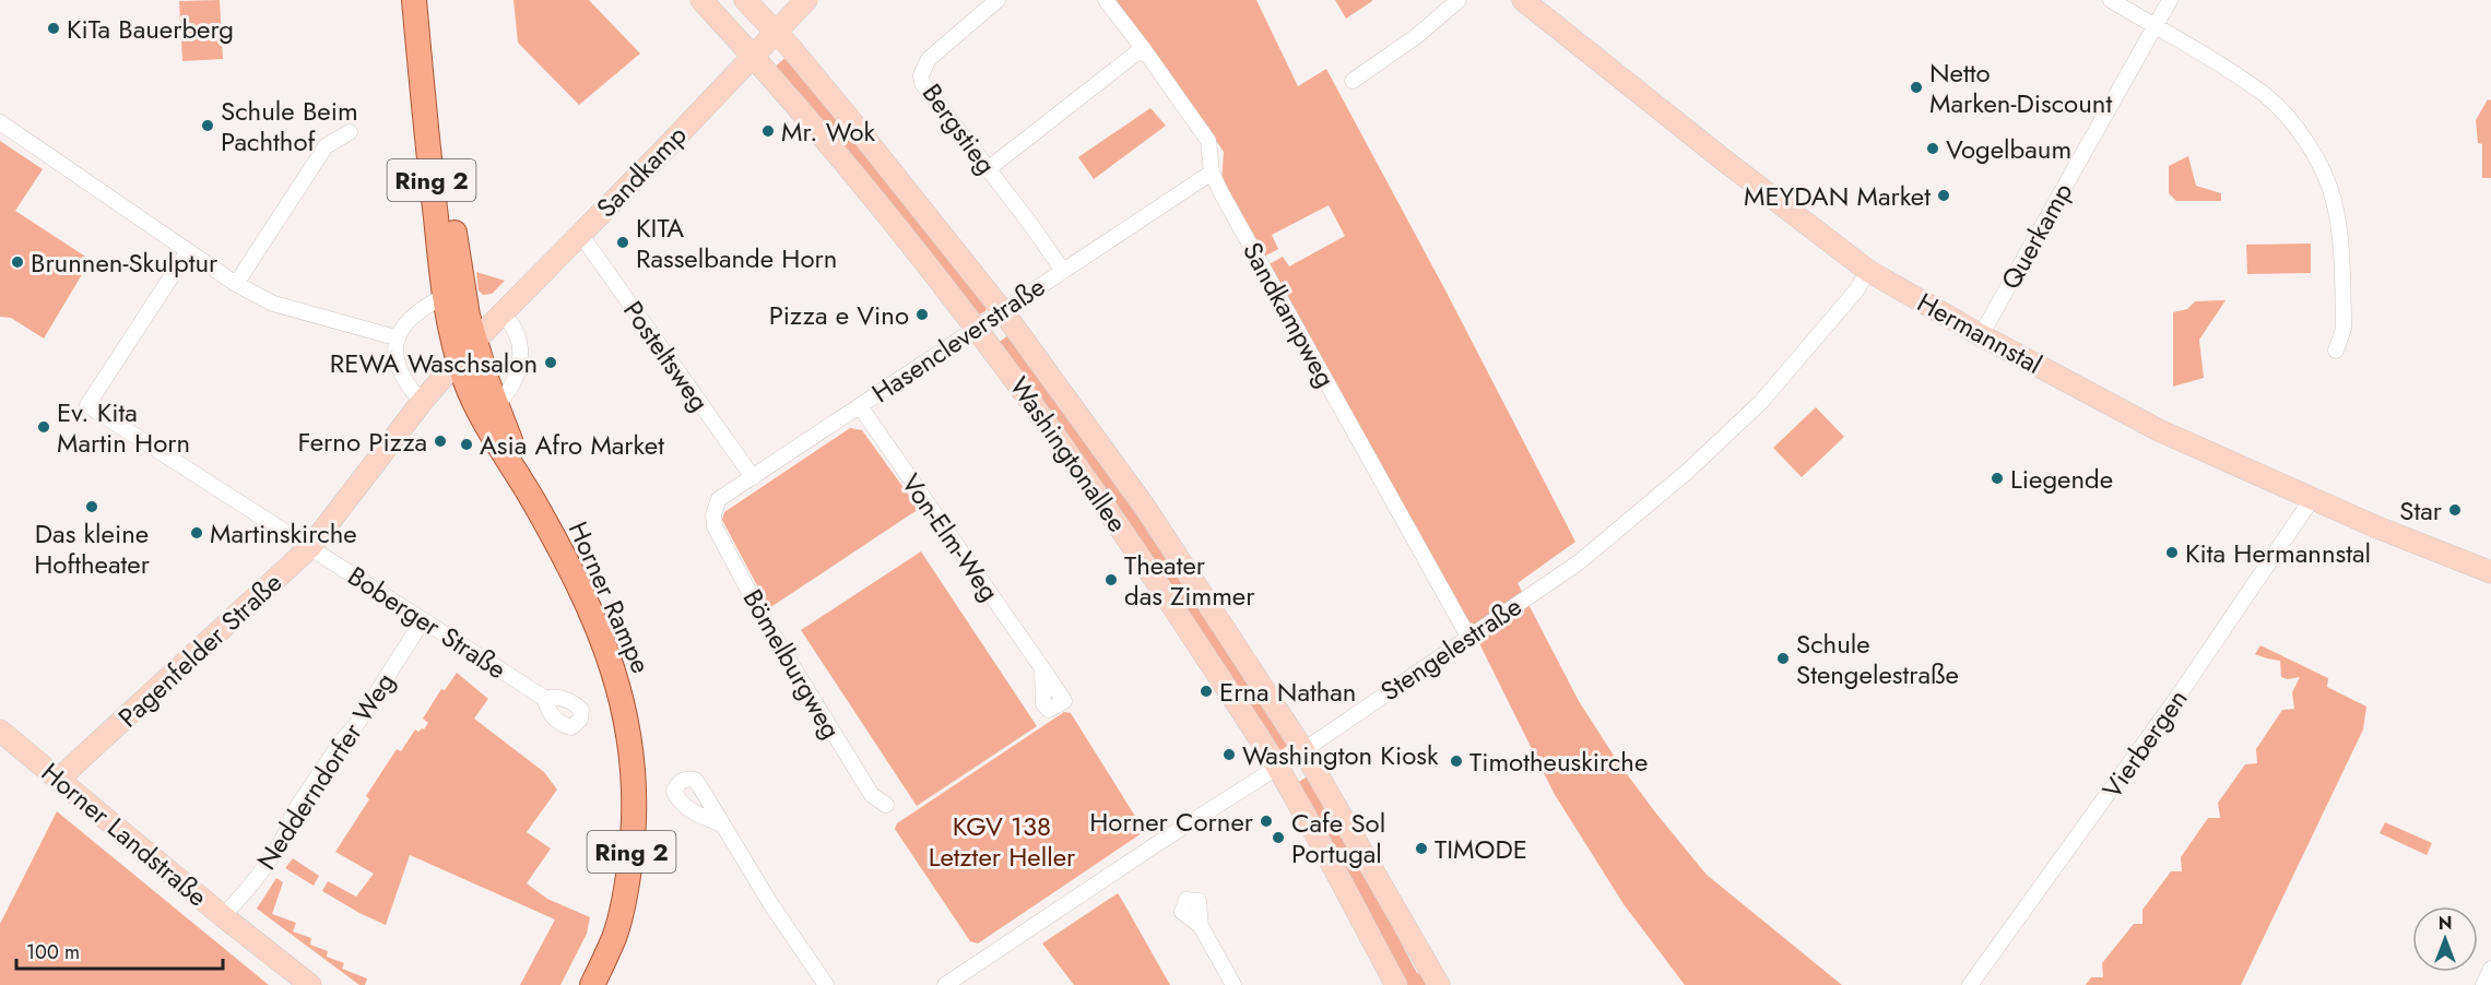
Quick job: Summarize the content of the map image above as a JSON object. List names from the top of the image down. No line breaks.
{"streets":{"main road":["Ring 2","Horner Rampe"],"street":["Bergstieg","Sandkamp","Querkamp","Sandkampweg","Hermannstal","Hasencleverstraße","Posteltsweg","Washingtonallee","Von-Elm-Weg","Boberger Straße","Stengelestraße","Pagenfelder Straße","Bömelburgweg","Vierbergen","Nedderndorfer Weg","Horner Landstraße"]},"crossings":[["Bergstieg","Hasencleverstraße"],["Sandkamp","Ring 2"],["Sandkamp","Posteltsweg"],["Sandkamp","Washingtonallee"],["Sandkamp","Horner Rampe"],["Ring 2","Horner Rampe"],["Ring 2","Pagenfelder Straße"],["Querkamp","Hermannstal"],["Sandkampweg","Hasencleverstraße"],["Sandkampweg","Stengelestraße"],["Hermannstal","Stengelestraße"],["Hermannstal","Vierbergen"],["Hasencleverstraße","Posteltsweg"],["Hasencleverstraße","Washingtonallee"],["Hasencleverstraße","Von-Elm-Weg"],["Hasencleverstraße","Bömelburgweg"],["Washingtonallee","Stengelestraße"],["Horner Rampe","Pagenfelder Straße"],["Boberger Straße","Pagenfelder Straße"],["Boberger Straße","Nedderndorfer Weg"],["Pagenfelder Straße","Horner Landstraße"],["Nedderndorfer Weg","Horner Landstraße"]],"parks":["KGV 138 Letzter Heller"],"places":["KiTa Bauerberg","Netto Marken-Discount","Schule Beim Pachthof","Mr. Wok","Vogelbaum","MEYDAN Market","KITA Rasselbande Horn","Brunnen-Skulptur","Pizza e Vino","REWA Waschsalon","Ev. Kita Martin Horn","Ferno Pizza","Asia Afro Market","Liegende","Das kleine Hoftheater","Star","Martinskirche","Kita Hermannstal","Theater das Zimmer","Schule Stengelestraße","Erna Nathan","Washington Kiosk","Timotheuskirche","Horner Corner","Cafe Sol Portugal","TIMODE"],"scale_bar":"100 m","north":"top"}
